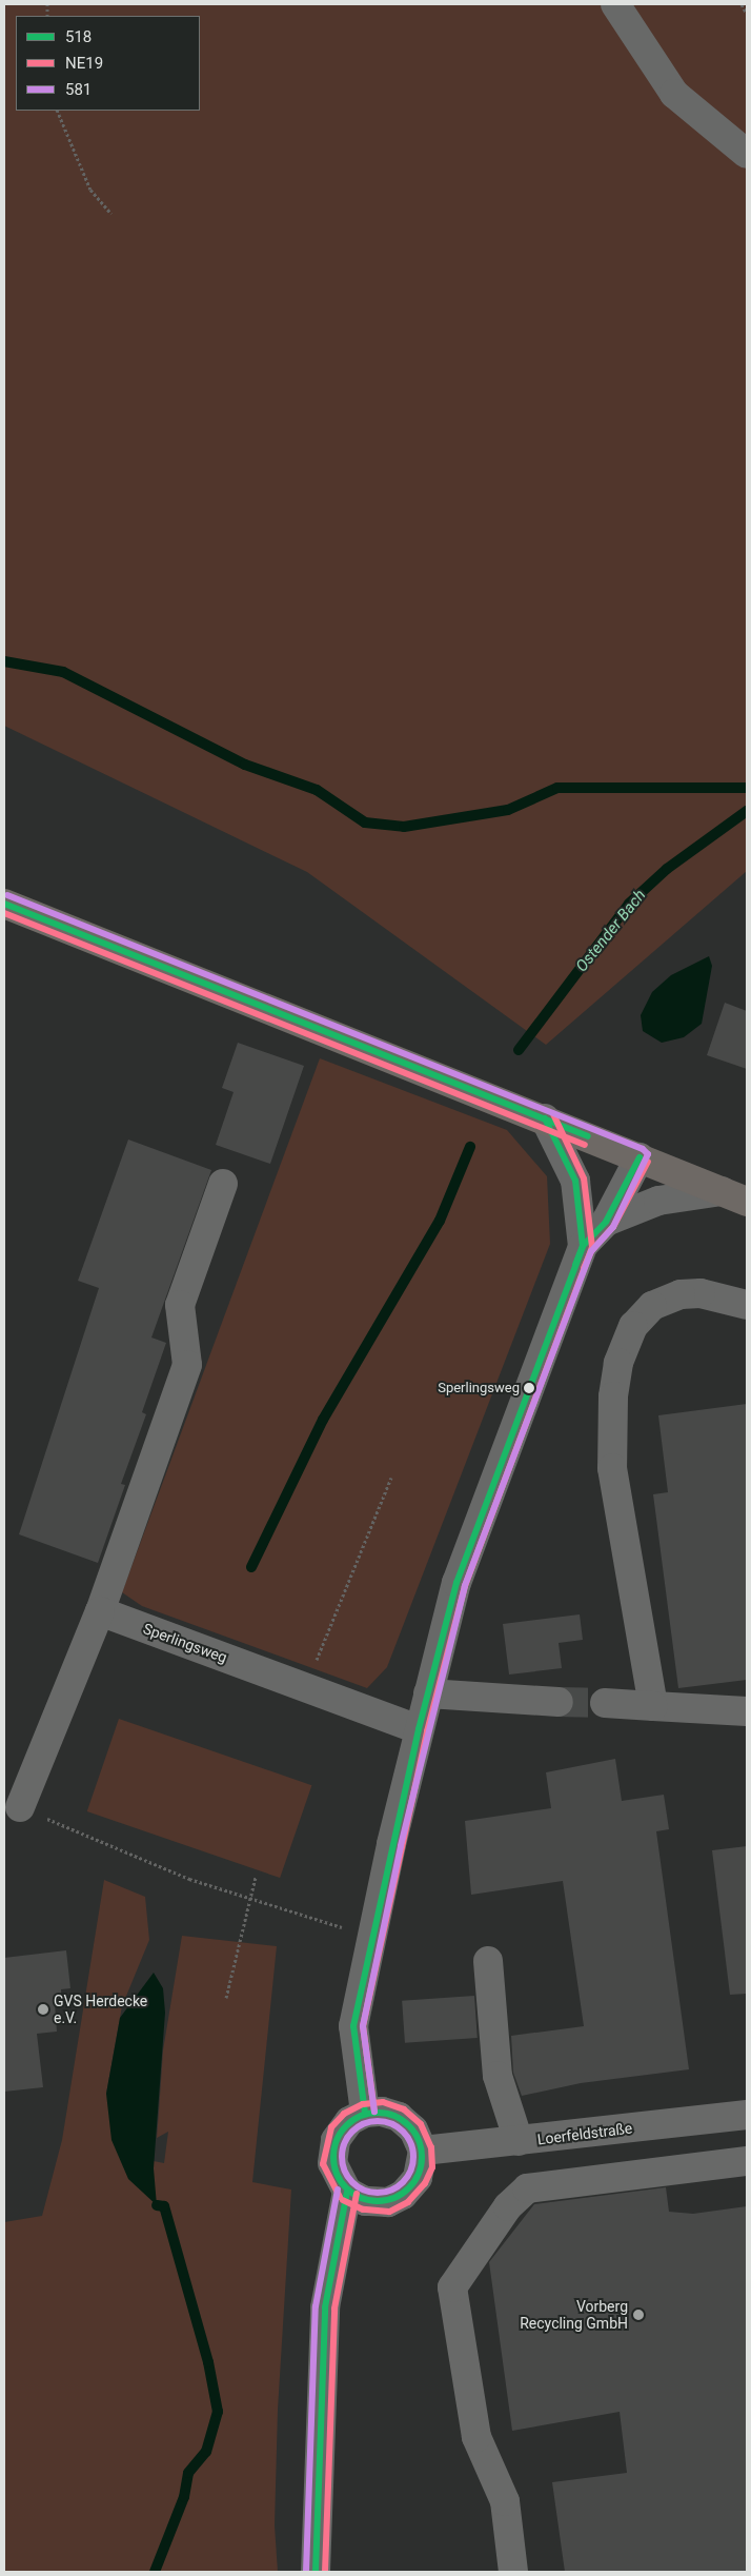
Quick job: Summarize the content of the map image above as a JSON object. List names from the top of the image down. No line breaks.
{"streets":{"street":["Sperlingsweg","Loerfeldstraße"]},"water":["Ostender Bach"],"places":["Sperlingsweg","GVS Herdecke e.V.","Vorberg Recycling GmbH"],"lines":["transit line 581","transit line 518","transit line NE19"],"legend":["518","NE19","581"]}
